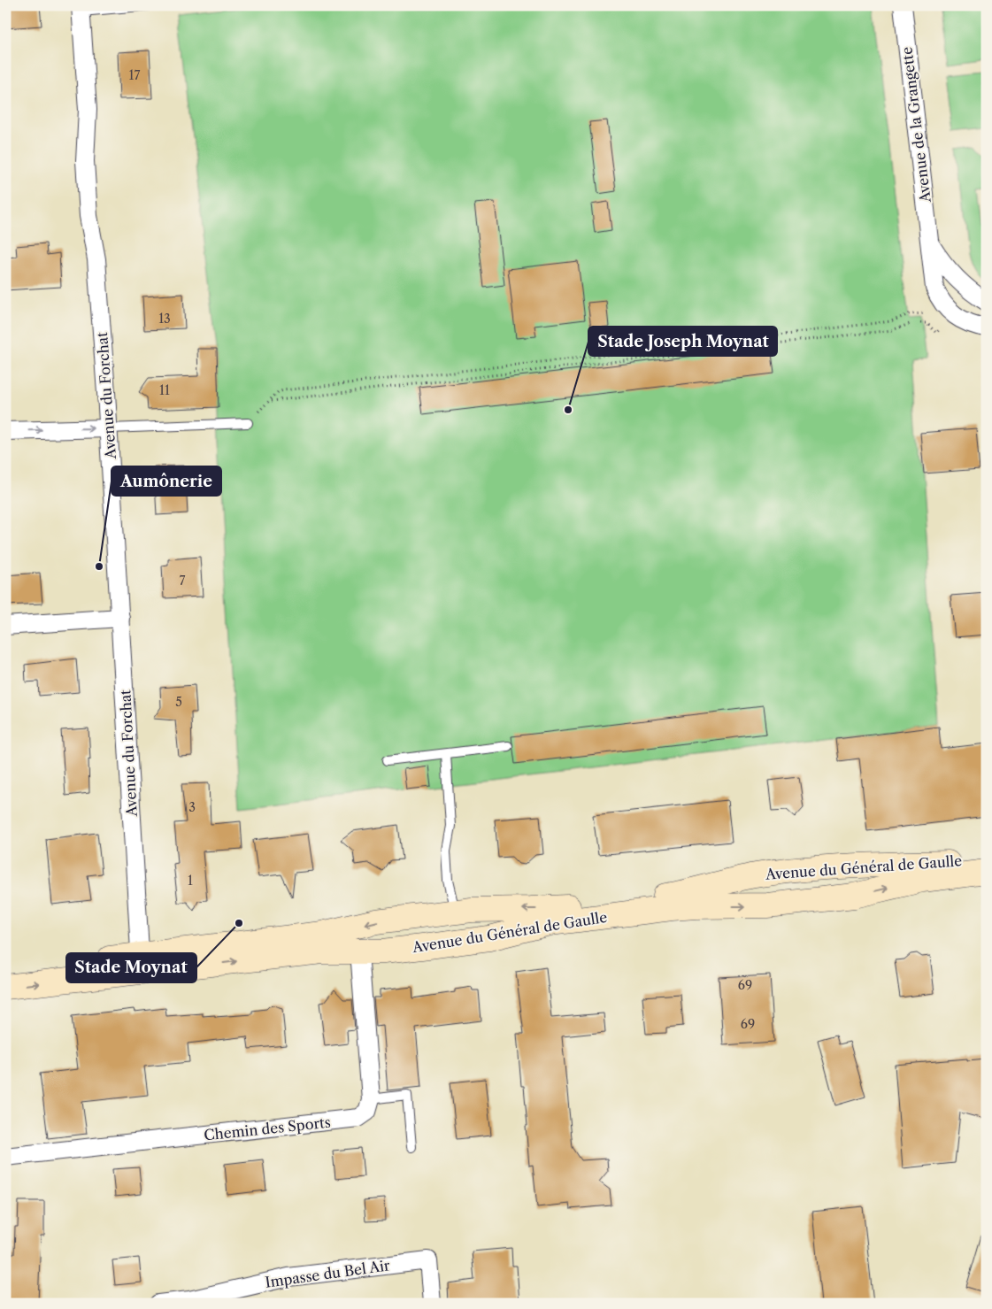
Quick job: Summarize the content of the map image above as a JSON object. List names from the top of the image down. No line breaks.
{"streets":{"main road":["Avenue du Général de Gaulle"],"street":["Avenue de la Grangette","Avenue du Forchat","Chemin des Sports","Impasse du Bel Air"]},"crossings":[["Avenue du Forchat","Avenue du Général de Gaulle"]],"places":["Stade Joseph Moynat","Aumônerie","Stade Moynat"],"house_numbers":["17","13","11","7","5","3","1","69","69"]}
